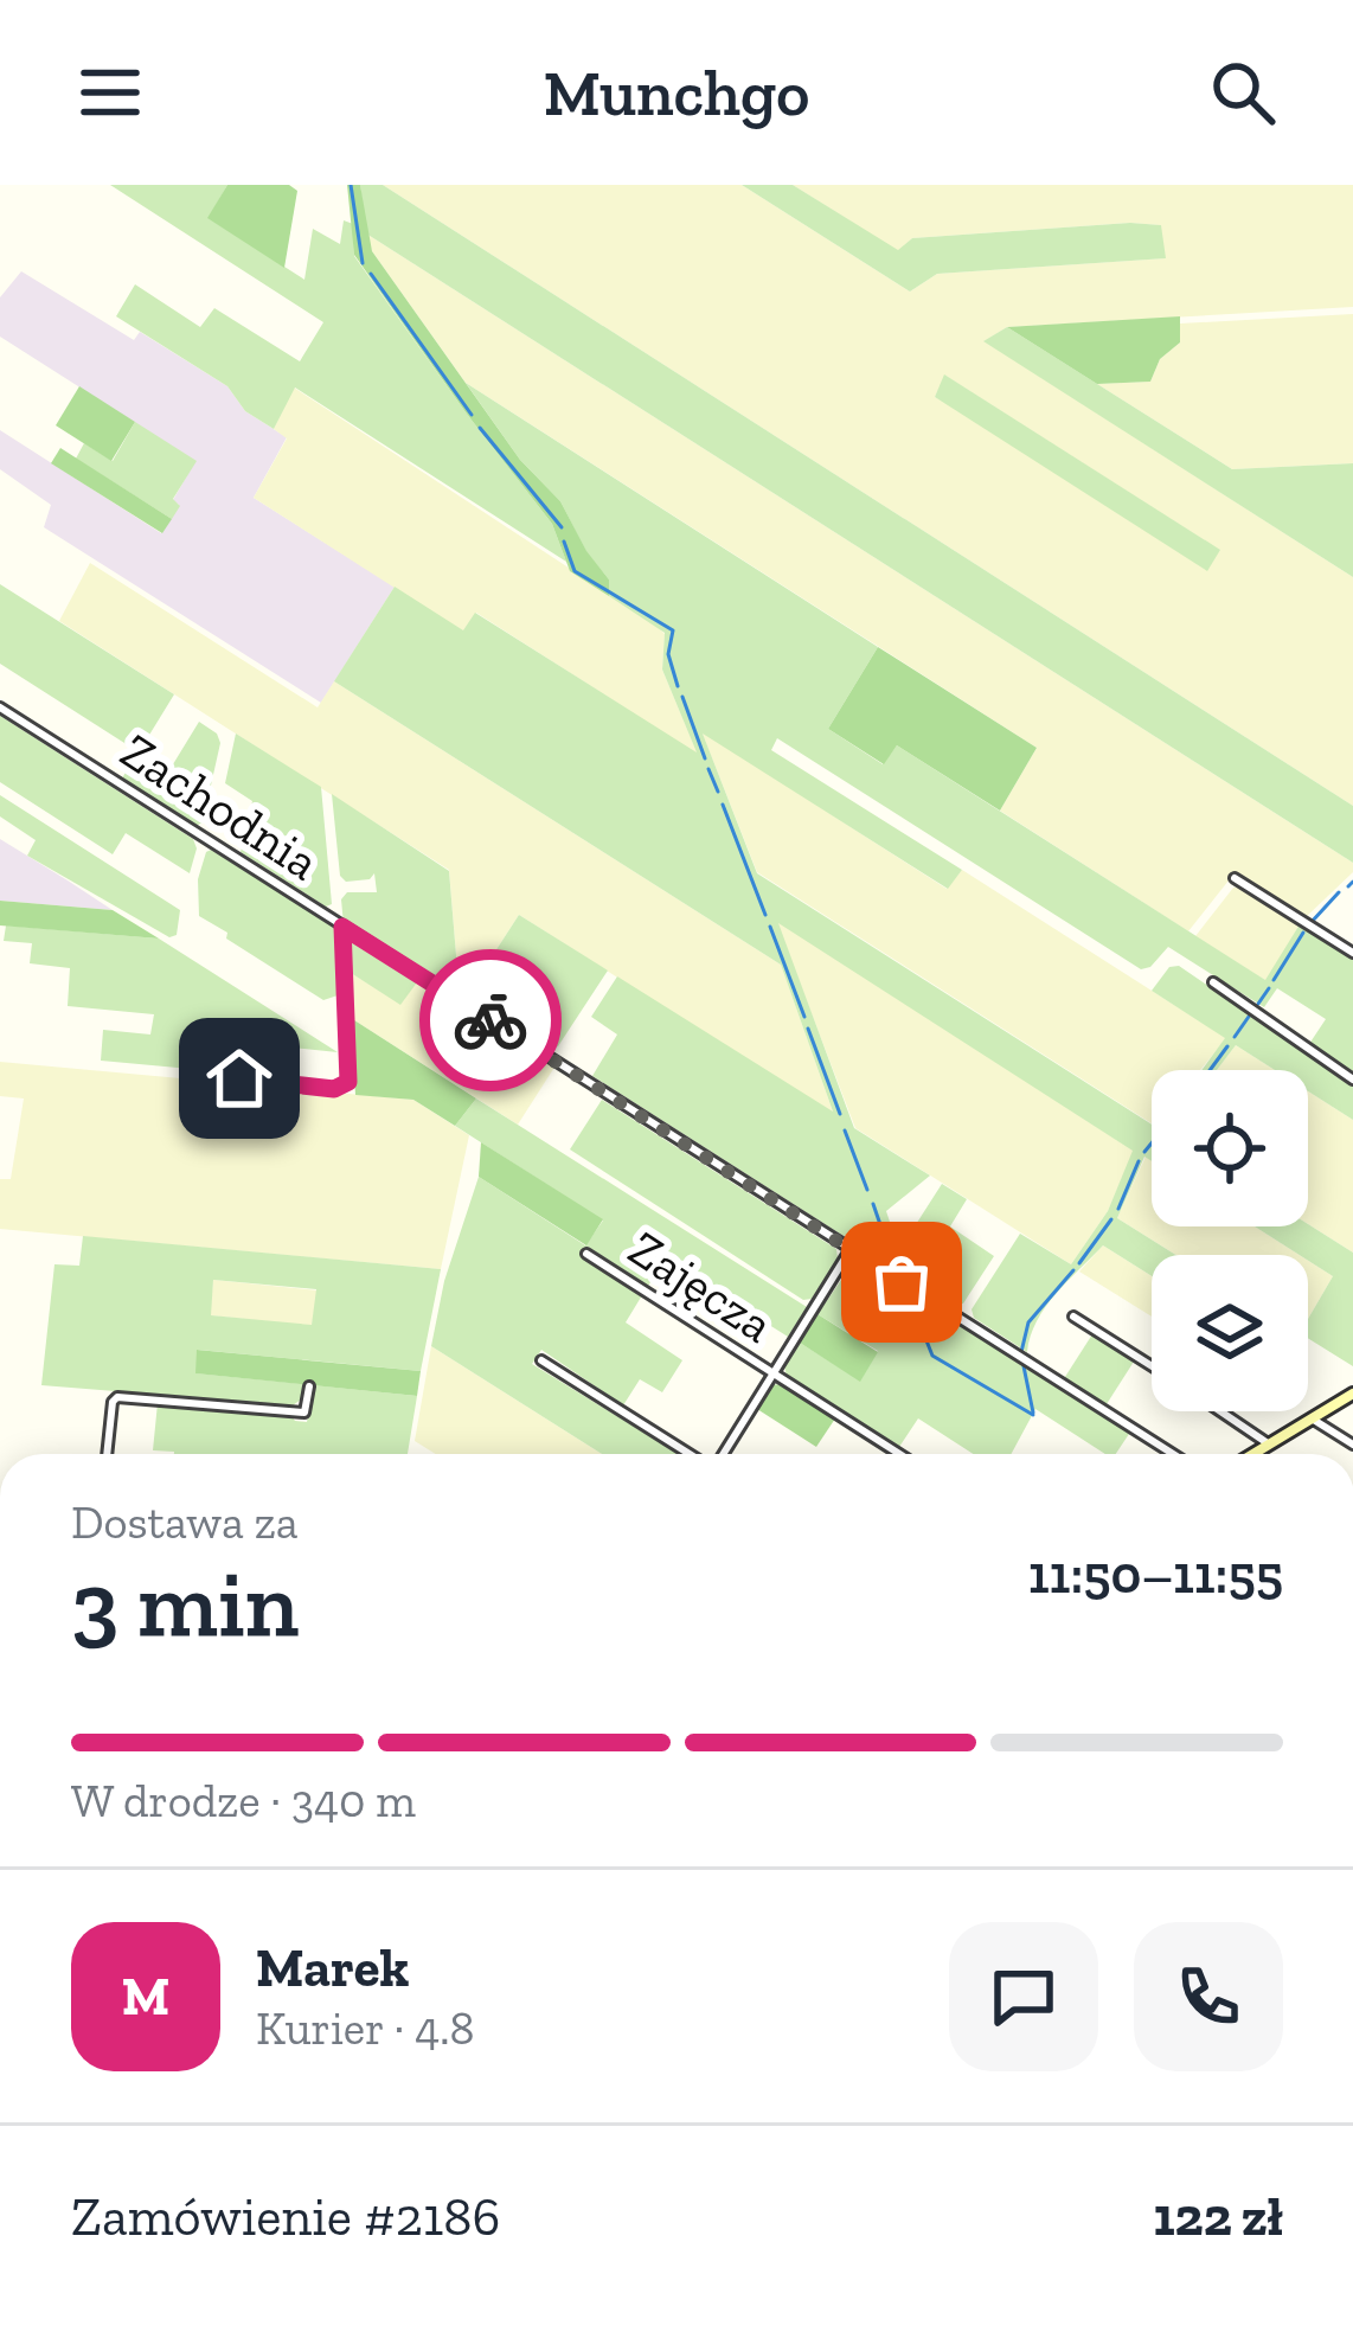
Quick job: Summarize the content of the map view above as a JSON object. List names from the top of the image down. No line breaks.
{"streets":{"street":["Zachodnia","Zajęcza"]},"page":{"header":"Munchgo","heading":["3 min","Dostawa za","11:50–11:55"],"panel":["Marek","Kurier · 4.8","Zamówienie #2186","122 zł"],"bar":"W drodze · 340 m","round":"M"}}
